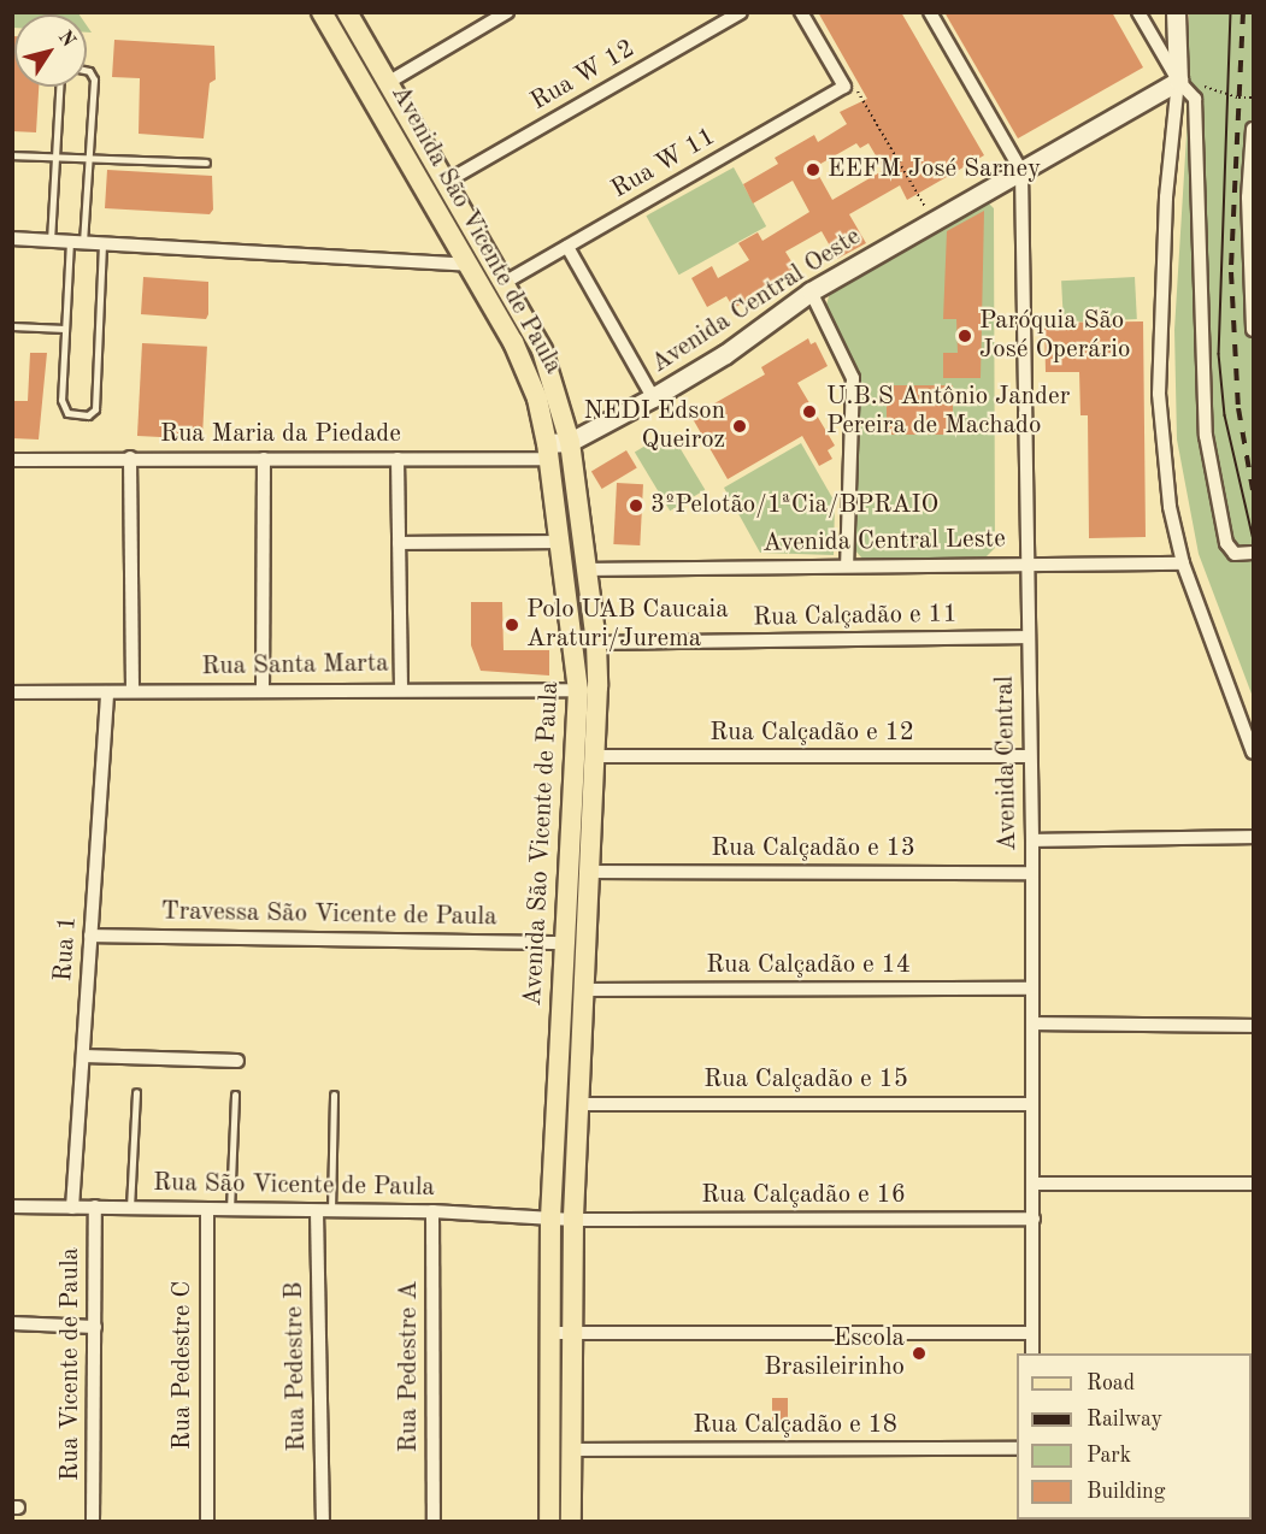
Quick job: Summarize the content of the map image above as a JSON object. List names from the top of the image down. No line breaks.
{"streets":{"main road":["Avenida São Vicente de Paula"],"street":["Rua W 12","Rua W 11","Avenida Central Oeste","Rua Maria da Piedade","Avenida Central Leste","Rua Calçadão e 11","Rua Santa Marta","Rua Calçadão e 12","Avenida Central","Rua Calçadão e 13","Travessa São Vicente de Paula","Rua 1","Rua Calçadão e 14","Rua Calçadão e 15","Rua São Vicente de Paula","Rua Calçadão e 16","Rua Vicente de Paula","Rua Pedestre C","Rua Pedestre B","Rua Pedestre A","Rua Calçadão e 18"]},"crossings":[["Rua W 12","Avenida São Vicente de Paula"],["Rua W 11","Avenida São Vicente de Paula"],["Avenida São Vicente de Paula","Avenida Central Oeste"],["Avenida São Vicente de Paula","Rua Maria da Piedade"],["Avenida São Vicente de Paula","Avenida Central Leste"],["Avenida São Vicente de Paula","Rua Calçadão e 11"],["Avenida São Vicente de Paula","Rua Santa Marta"],["Avenida São Vicente de Paula","Rua Calçadão e 12"],["Avenida São Vicente de Paula","Rua Calçadão e 13"],["Avenida São Vicente de Paula","Travessa São Vicente de Paula"],["Avenida São Vicente de Paula","Rua Calçadão e 14"],["Avenida São Vicente de Paula","Rua Calçadão e 15"],["Avenida São Vicente de Paula","Rua São Vicente de Paula"],["Avenida São Vicente de Paula","Rua Calçadão e 16"],["Avenida São Vicente de Paula","Rua Calçadão e 18"],["Avenida Central Oeste","Rua Maria da Piedade"],["Avenida Central Oeste","Avenida Central"],["Avenida Central Leste","Avenida Central"],["Rua Calçadão e 11","Avenida Central"],["Rua Santa Marta","Rua 1"],["Rua Calçadão e 12","Avenida Central"],["Avenida Central","Rua Calçadão e 13"],["Avenida Central","Rua Calçadão e 14"],["Avenida Central","Rua Calçadão e 15"],["Avenida Central","Rua Calçadão e 16"],["Travessa São Vicente de Paula","Rua 1"],["Rua 1","Rua São Vicente de Paula"],["Rua São Vicente de Paula","Rua Calçadão e 16"],["Rua São Vicente de Paula","Rua Vicente de Paula"],["Rua São Vicente de Paula","Rua Pedestre C"],["Rua São Vicente de Paula","Rua Pedestre B"],["Rua São Vicente de Paula","Rua Pedestre A"]],"places":["EEFM José Sarney","Paróquia São José Operário","U.B.S Antônio Jander Pereira de Machado","NEDI Edson Queiroz","3ºPelotão/1ªCia/BPRAIO","Polo UAB Caucaia Araturi/Jurema","Escola Brasileirinho"],"legend":["Road","Railway","Park","Building"],"north":"top right"}
